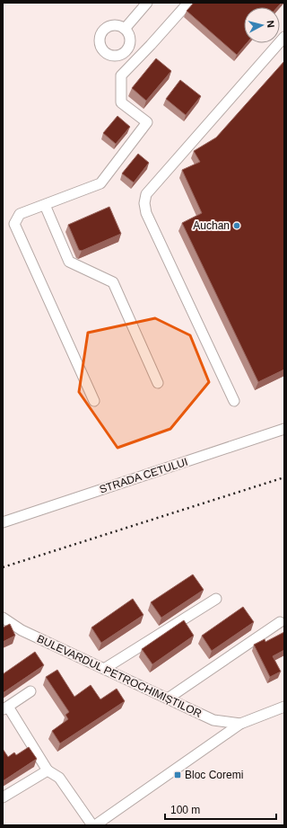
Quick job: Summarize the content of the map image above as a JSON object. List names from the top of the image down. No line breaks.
{"streets":{"street":["STRADA CETULUI","BULEVARDUL PETROCHIMIȘTILOR"]},"places":{"other":["Auchan"],"transit":["Bloc Coremi"]},"scale_bar":"100 m","north":"right"}
